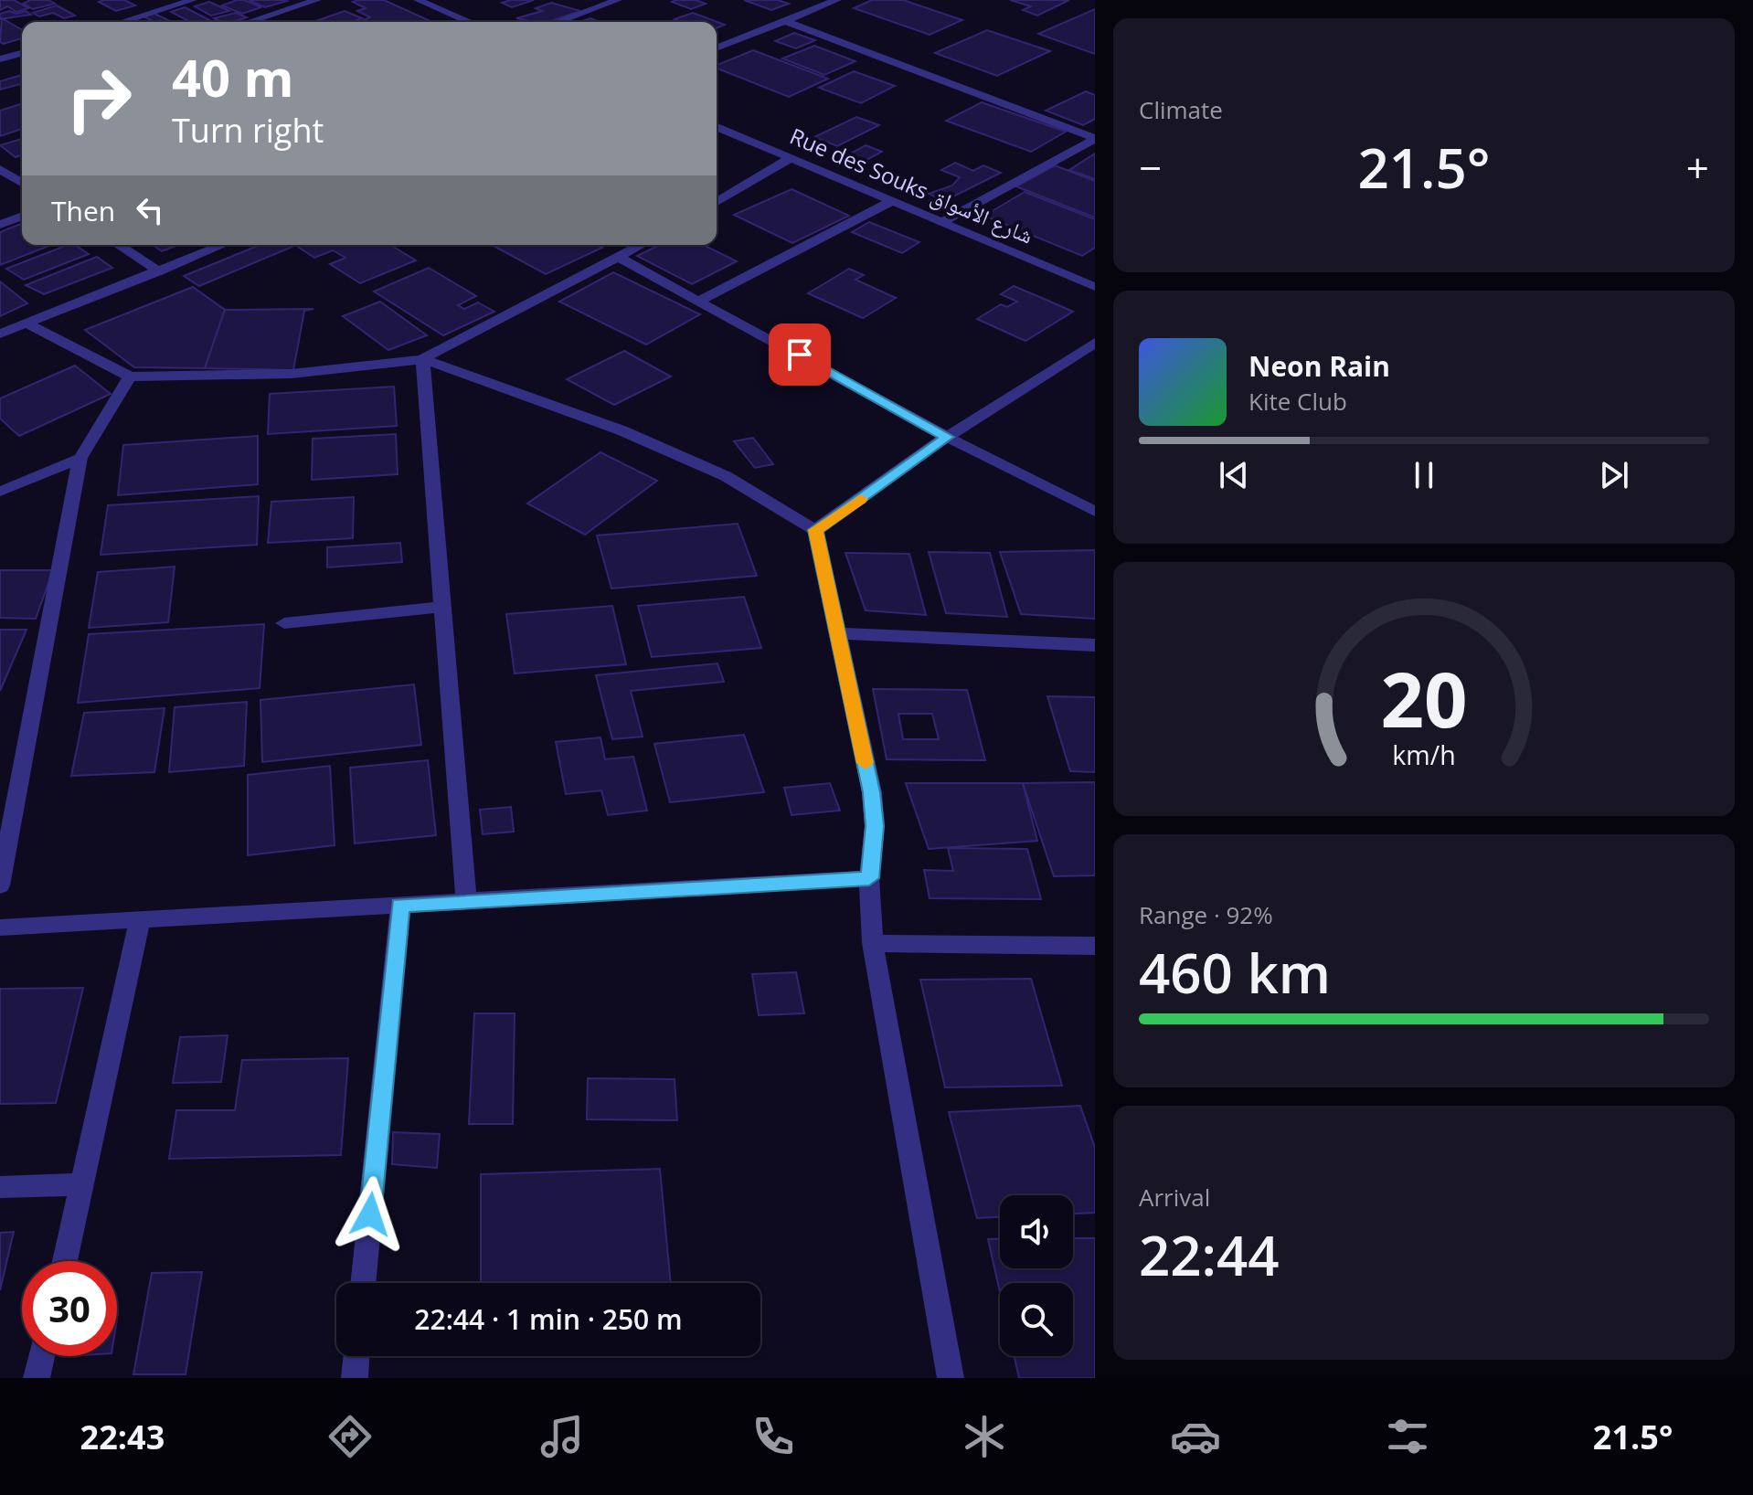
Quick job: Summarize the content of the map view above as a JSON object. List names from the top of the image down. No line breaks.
{"streets":{"street":["Rue des Souks شارع الأسواق"]},"page":{"tile":["Climate",["Range · 92%","460 km"],["Arrival","22:44"]],"turn":["40 m","Turn right"],"heat":["−","21.5°","+"],"then":"Then","song":["Neon Rain","Kite Club"],"limit":"30","trip":"22:44 · 1 min · 250 m","tabs":["22:43","21.5°"],"gauge":["20","km/h"]}}
